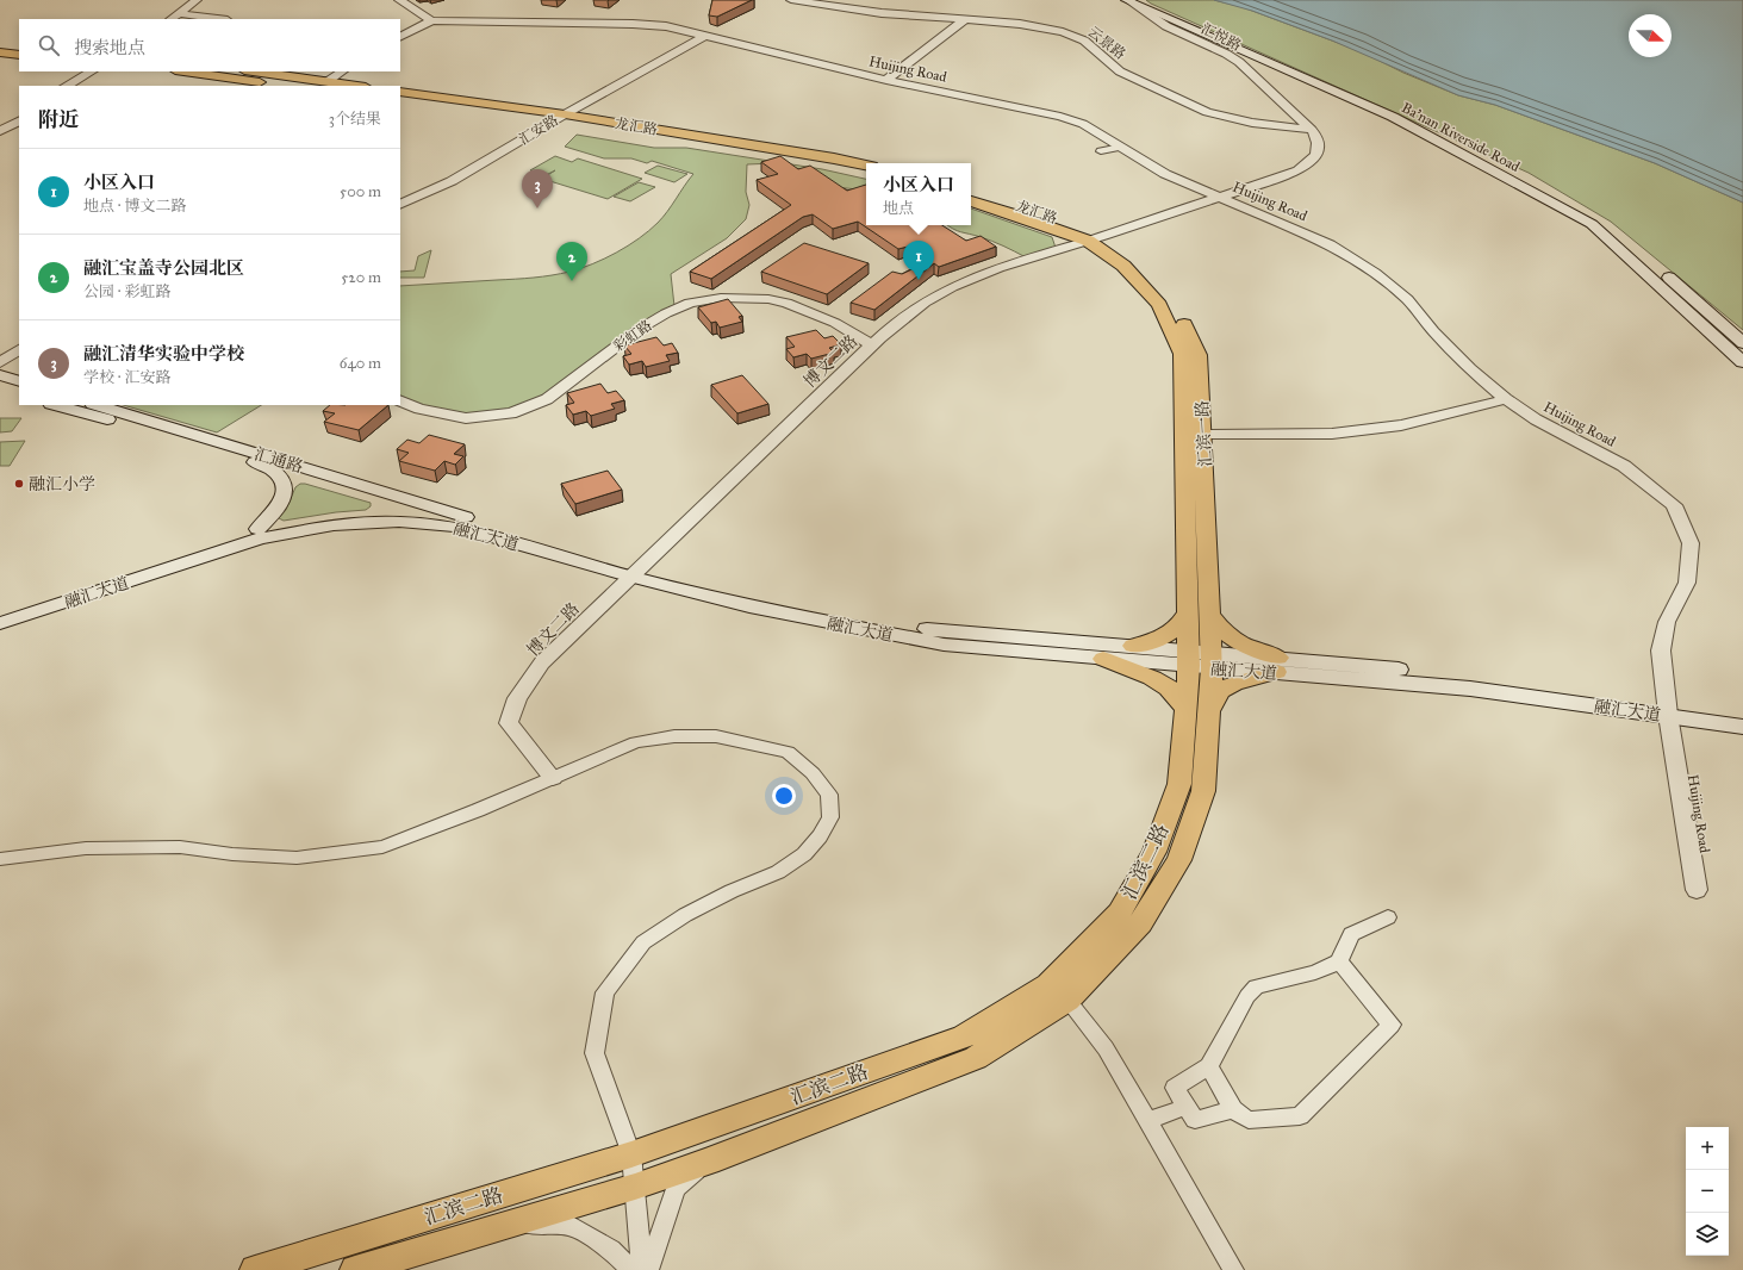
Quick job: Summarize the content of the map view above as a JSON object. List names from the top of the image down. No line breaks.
{"streets":{"main road":["龙汇路","Ba'nan Riverside Road","汇滨一路","汇通路","融汇大道","汇滨二路"],"street":["汇悦路","云景路","Huijing Road","汇安路","彩虹路","博文二路"]},"crossings":[["汇悦路","云景路"],["汇悦路","Ba'nan Riverside Road"],["汇悦路","博文二路"],["云景路","博文二路"],["Huijing Road","汇安路"],["Huijing Road","博文二路"],["Huijing Road","融汇大道"],["龙汇路","汇安路"],["龙汇路","博文二路"],["龙汇路","汇滨一路"],["彩虹路","博文二路"],["博文二路","汇滨一路"],["博文二路","融汇大道"],["汇滨一路","融汇大道"],["汇滨一路","汇滨二路"],["汇通路","融汇大道"],["融汇大道","汇滨二路"]],"places":["融汇小学"],"north":"right","page":{"search":"搜索地点","heading":["附近","3个结果"],"list":[{"mark":"1","name":"小区入口","note":"地点 · 博文二路","value":"500 m"},{"mark":"2","name":"融汇宝盖寺公园北区","note":"公园 · 彩虹路","value":"520 m"},{"mark":"3","name":"融汇清华实验中学校","note":"学校 · 汇安路","value":"640 m"}],"popup":["小区入口","地点"],"pins":["3","1","2"],"map_buttons":["+","−"]}}
